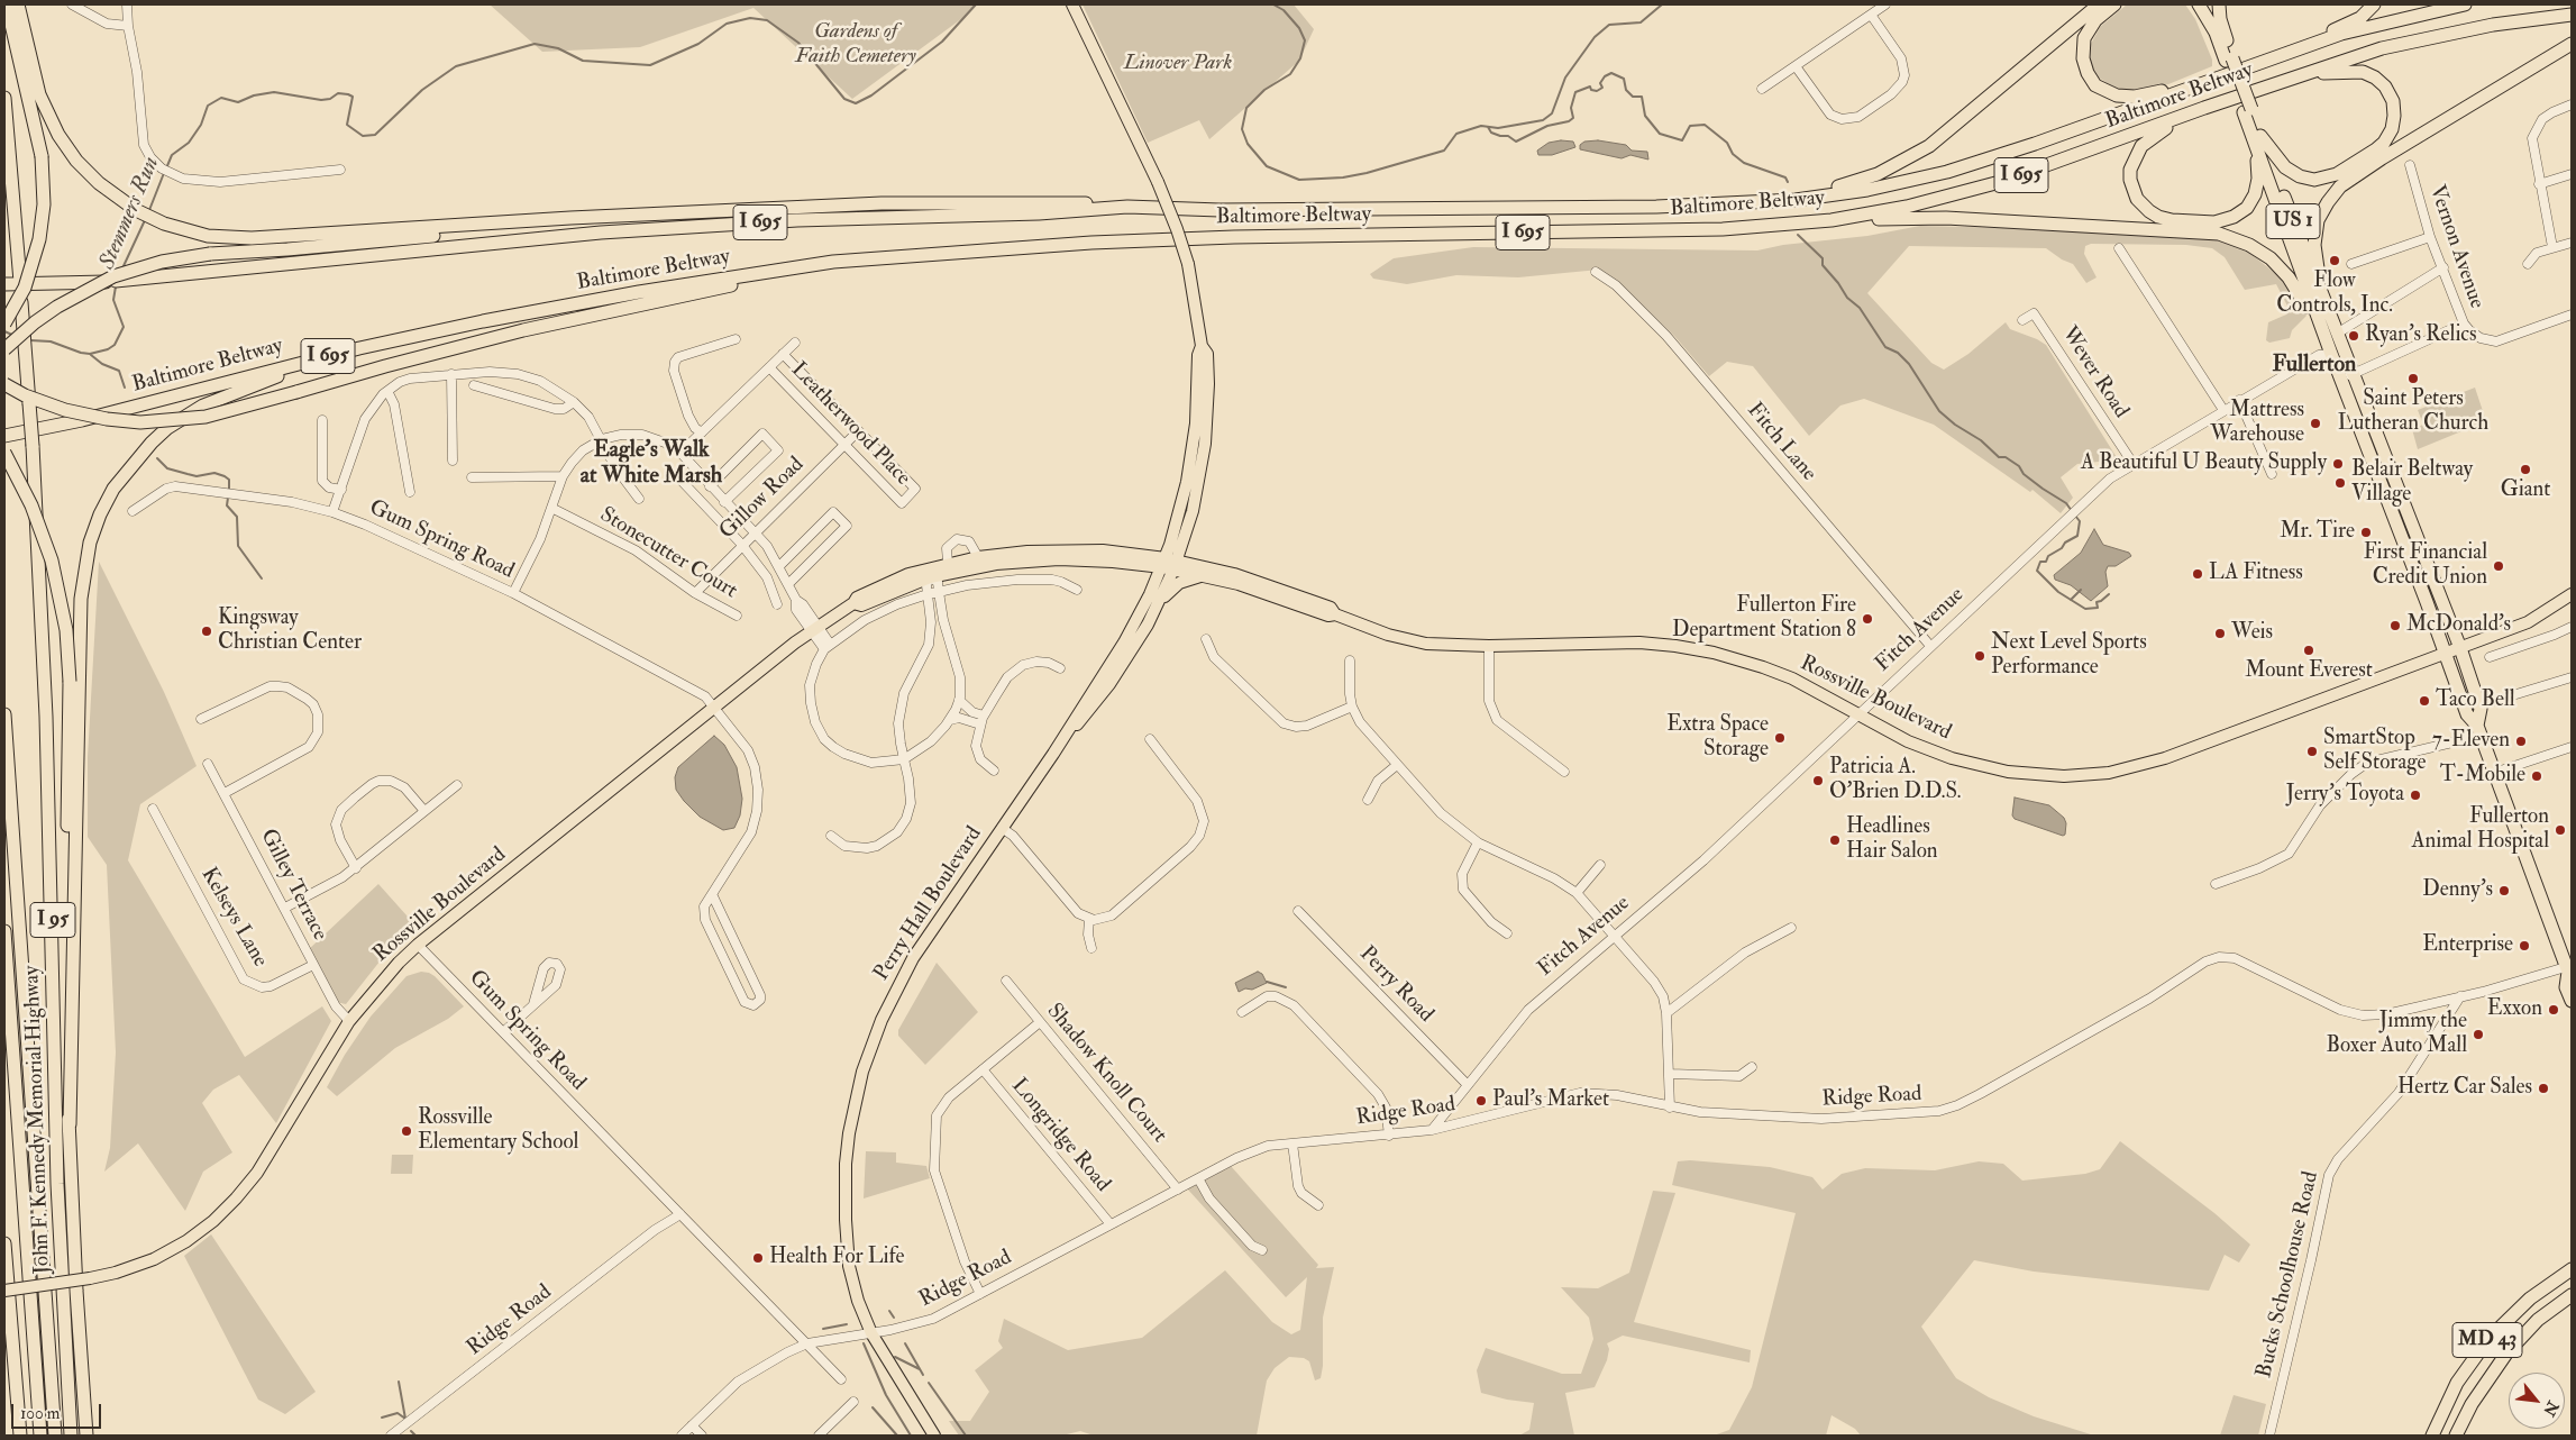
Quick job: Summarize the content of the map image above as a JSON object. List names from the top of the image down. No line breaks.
{"streets":{"highway":["Baltimore Beltway","I 695","US 1","I 95","John F. Kennedy Memorial Highway","MD 43"],"main road":["Rossville Boulevard","Perry Hall Boulevard"],"street":["Vernon Avenue","Wever Road","Leatherwood Place","Fitch Lane","Gillow Road","Gum Spring Road","Stonecutter Court","Fitch Avenue","Gilley Terrace","Kelseys Lane","Perry Road","Shadow Knoll Court","Ridge Road","Longridge Road","Bucks Schoolhouse Road"]},"crossings":[["US 1","Fitch Avenue"],["US 1","Rossville Boulevard"],["US 1","Ridge Road"],["Wever Road","Fitch Avenue"],["Leatherwood Place","Gillow Road"],["Fitch Lane","Fitch Avenue"],["Gillow Road","Stonecutter Court"],["Gum Spring Road","Rossville Boulevard"],["Gum Spring Road","Ridge Road"],["Fitch Avenue","Rossville Boulevard"],["Fitch Avenue","Perry Road"],["Fitch Avenue","Ridge Road"],["Rossville Boulevard","Gilley Terrace"],["Rossville Boulevard","Perry Hall Boulevard"],["Gilley Terrace","Kelseys Lane"],["Perry Hall Boulevard","Ridge Road"],["Shadow Knoll Court","Ridge Road"],["Ridge Road","Longridge Road"],["Ridge Road","Bucks Schoolhouse Road"]],"districts":["Fullerton","Eagle's Walk at White Marsh"],"water":["Stemmers Run"],"parks":["Gardens of Faith Cemetery","Linover Park"],"places":["Flow Controls, Inc.","Ryan's Relics","Saint Peters Lutheran Church","Mattress Warehouse","A Beautiful U Beauty Supply","Giant","Belair Beltway Village","Mr. Tire","First Financial Credit Union","LA Fitness","Fullerton Fire Department Station 8","McDonald's","Kingsway Christian Center","Weis","Mount Everest","Next Level Sports Performance","Taco Bell","Extra Space Storage","7-Eleven","SmartStop Self Storage","T-Mobile","Patricia A. O’Brien D.D.S.","Jerry's Toyota","Fullerton Animal Hospital","Headlines Hair Salon","Denny's","Enterprise","Exxon","Jimmy the Boxer Auto Mall","Hertz Car Sales","Paul’s Market","Rossville Elementary School","Health For Life"],"scale_bar":"100 m","north":"bottom right"}
